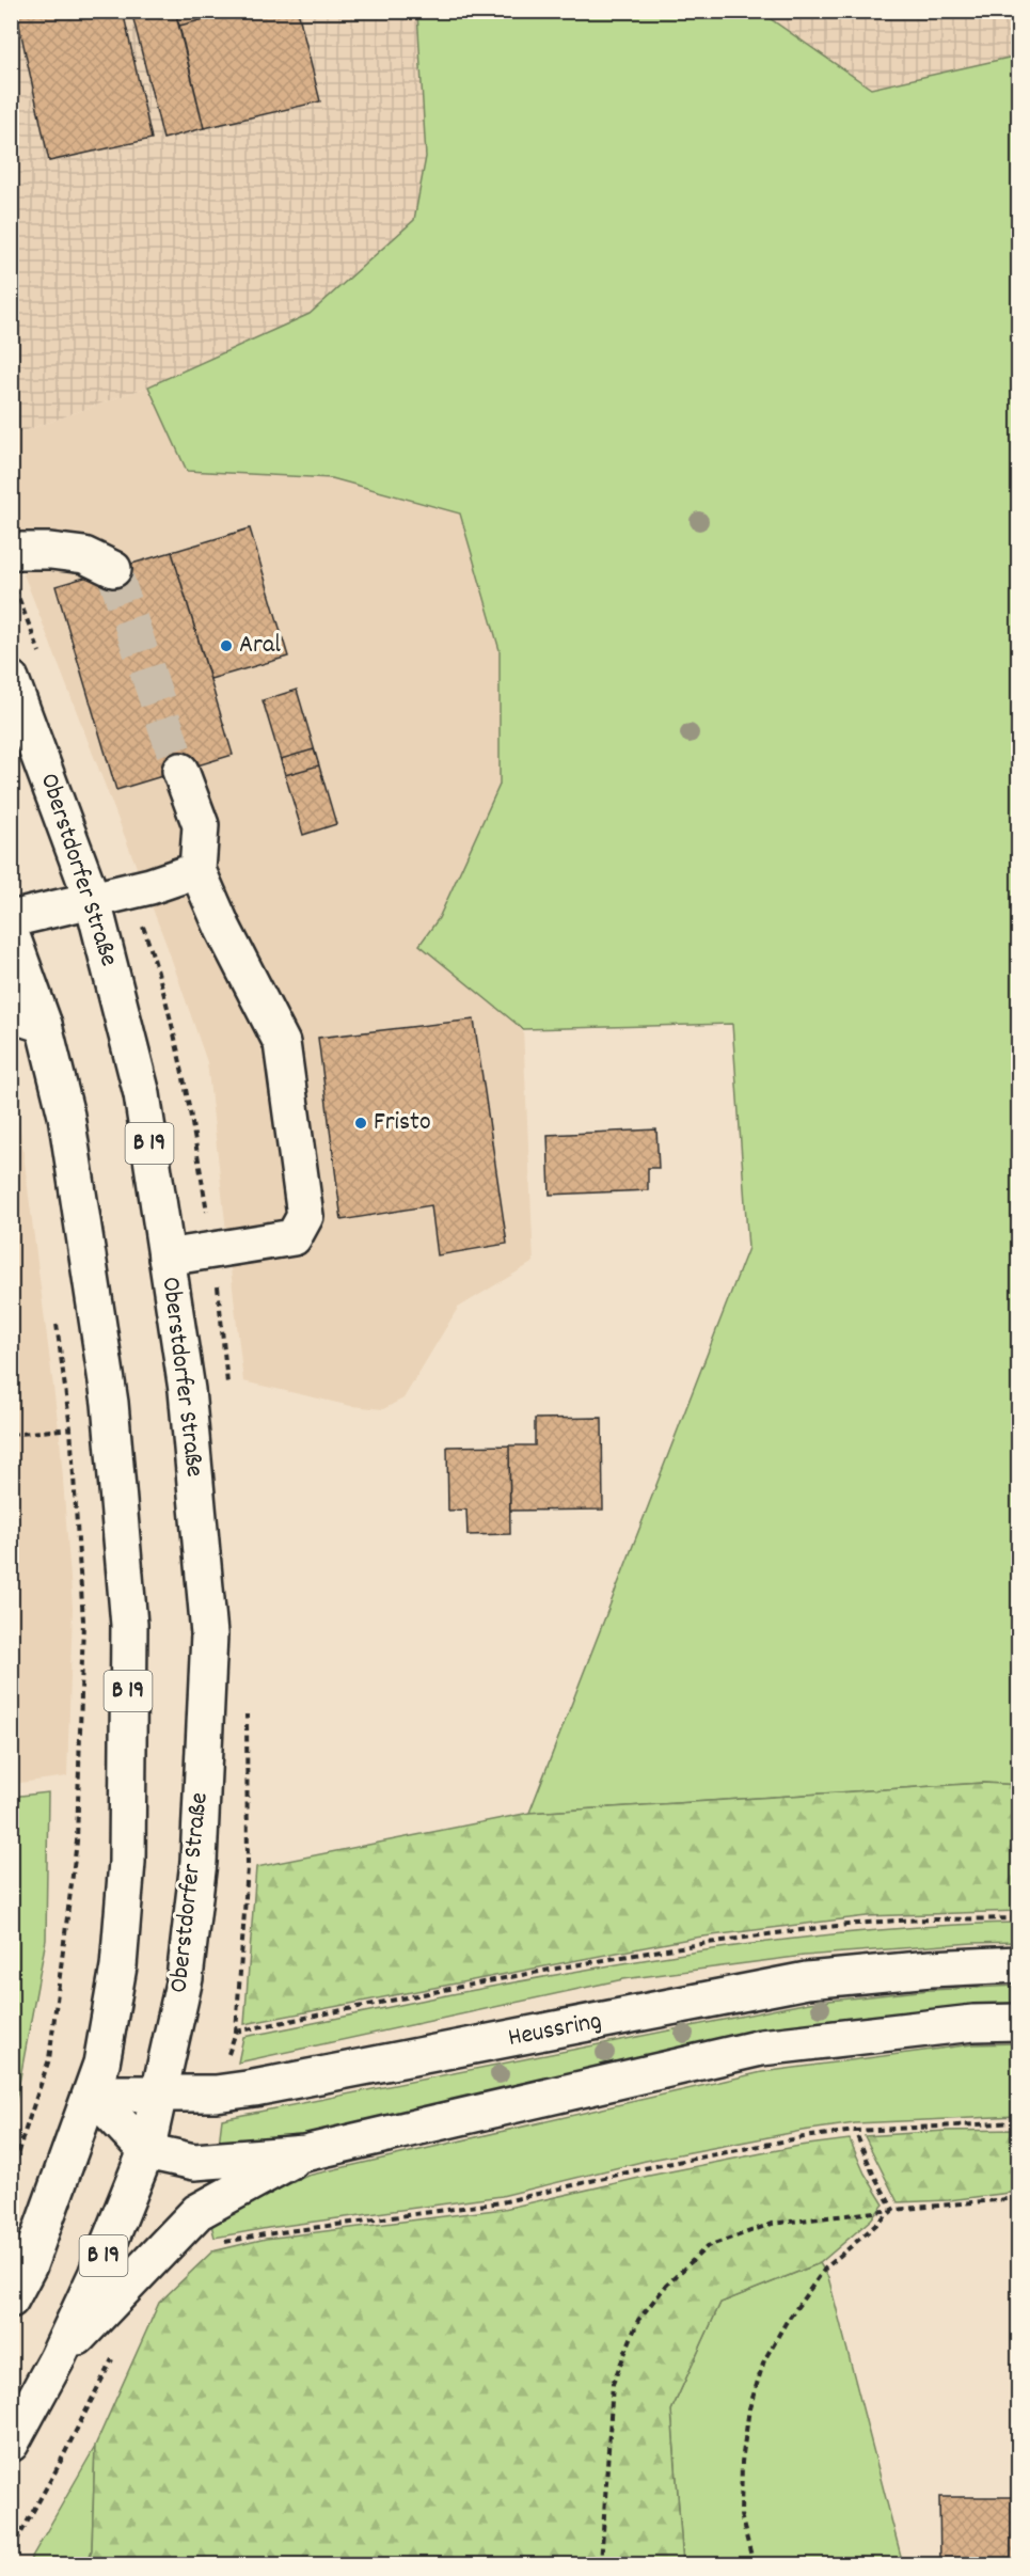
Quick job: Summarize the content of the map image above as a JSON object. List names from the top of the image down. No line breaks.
{"streets":{"main road":["Oberstdorfer Straße","B 19","Heussring"]},"crossings":[["Oberstdorfer Straße","B 19"],["Oberstdorfer Straße","Heussring"],["B 19","Heussring"]],"places":["Aral","Fristo"]}
